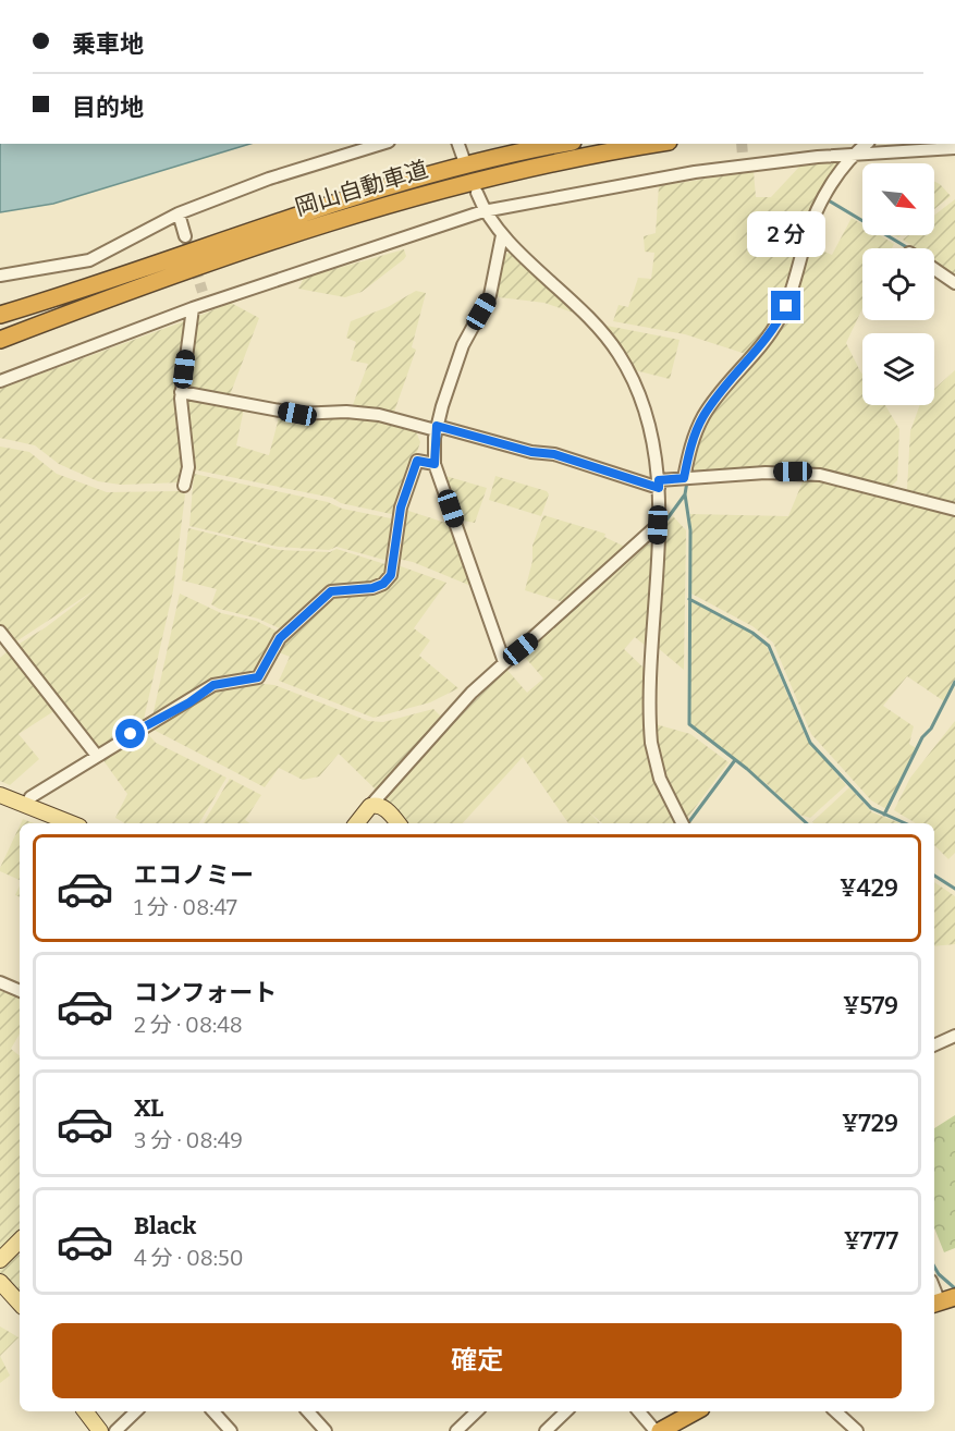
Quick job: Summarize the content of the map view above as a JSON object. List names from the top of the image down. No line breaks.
{"streets":{"highway":["岡山自動車道"]},"north":"bottom right","page":{"banner":["乗車地","目的地"],"bubble":"2 分","list":[{"name":"エコノミー","note":"1 分 · 08:47","value":"¥429"},{"name":"コンフォート","note":"2 分 · 08:48","value":"¥579"},{"name":"XL","note":"3 分 · 08:49","value":"¥729"},{"name":"Black","note":"4 分 · 08:50","value":"¥777"}],"buttons":"確定"}}
